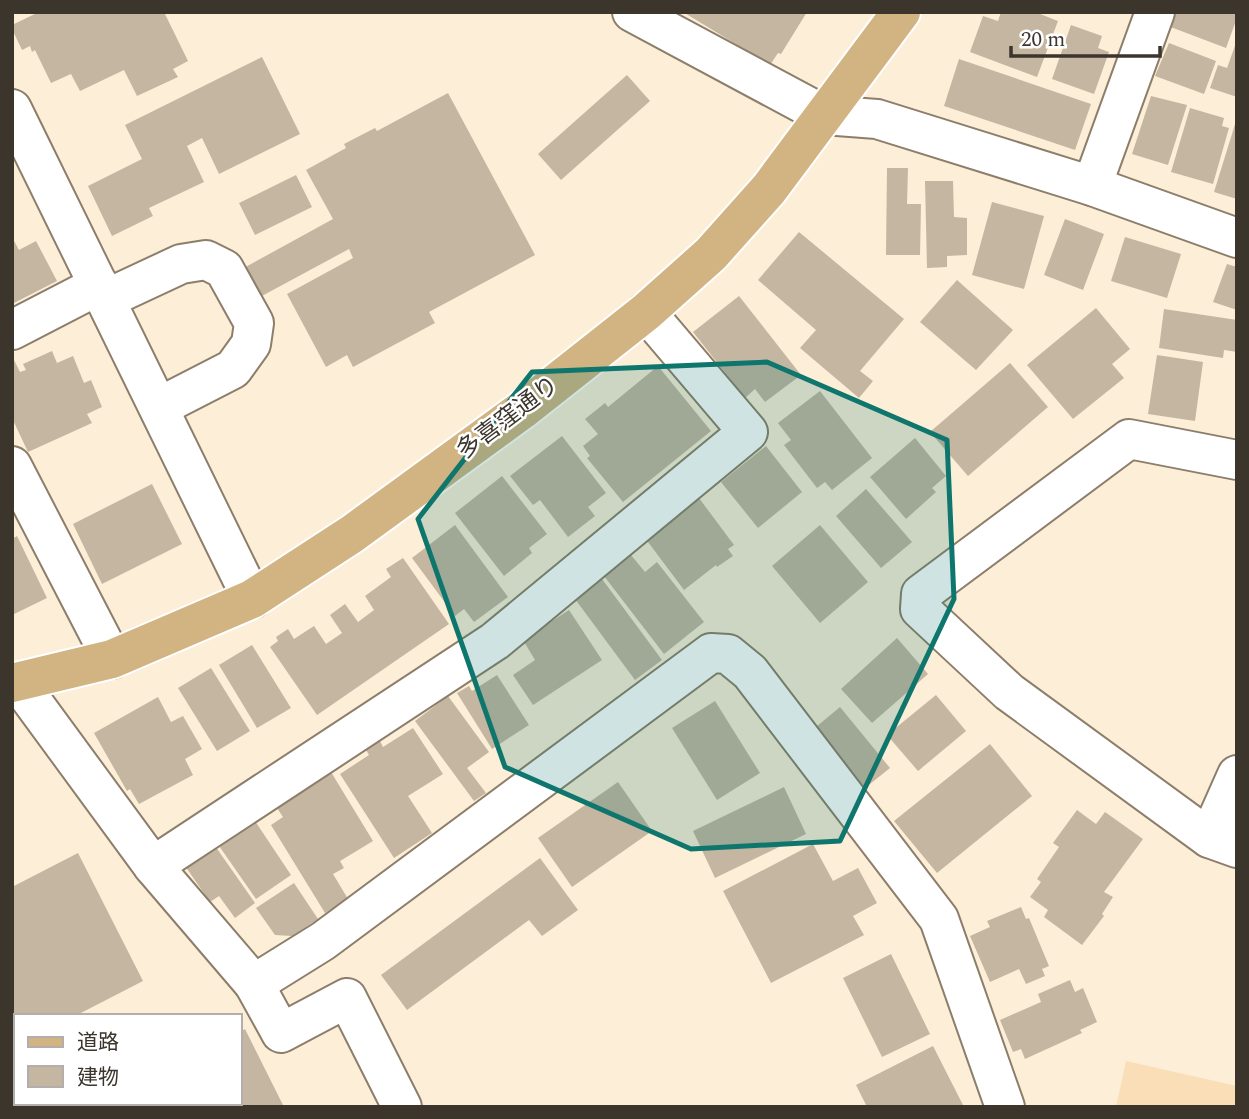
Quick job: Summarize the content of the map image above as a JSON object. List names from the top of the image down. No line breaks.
{"streets":{"main road":["多喜窪通り"]},"legend":["道路","建物"],"scale_bar":"20 m"}
